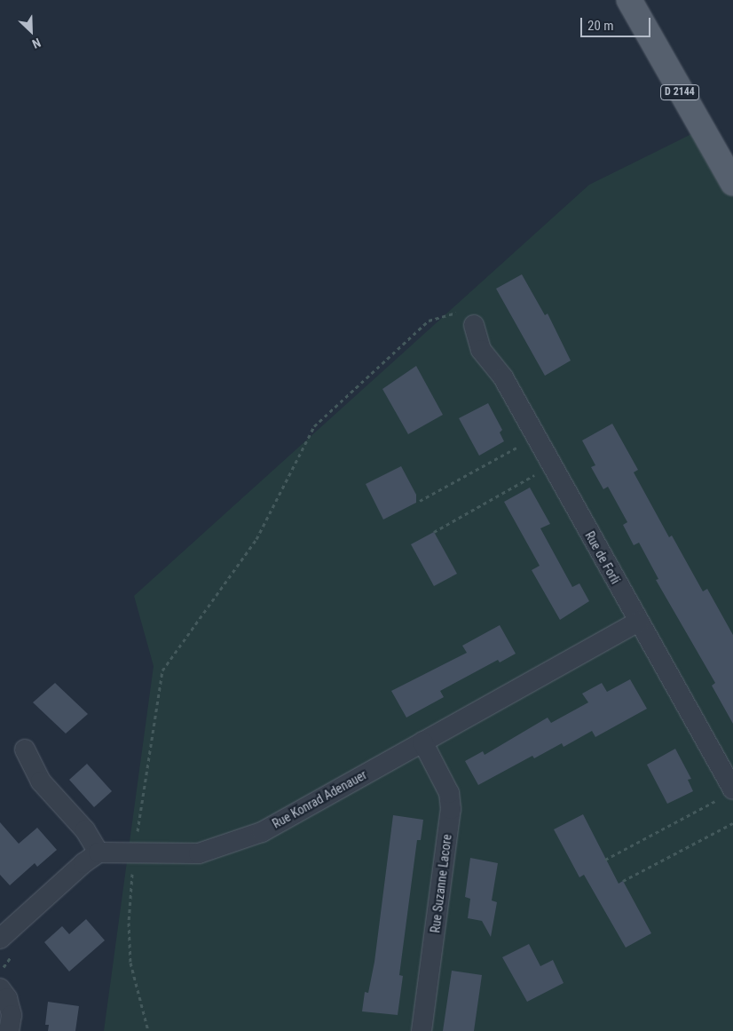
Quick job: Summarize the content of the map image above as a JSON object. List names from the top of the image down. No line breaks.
{"streets":{"main road":["D 2144"],"street":["Rue de Forli","Rue Konrad Adenauer","Rue Suzanne Lacore"]},"crossings":[["Rue de Forli","Rue Konrad Adenauer"],["Rue Konrad Adenauer","Rue Suzanne Lacore"]],"scale_bar":"20 m","north":"bottom right"}
